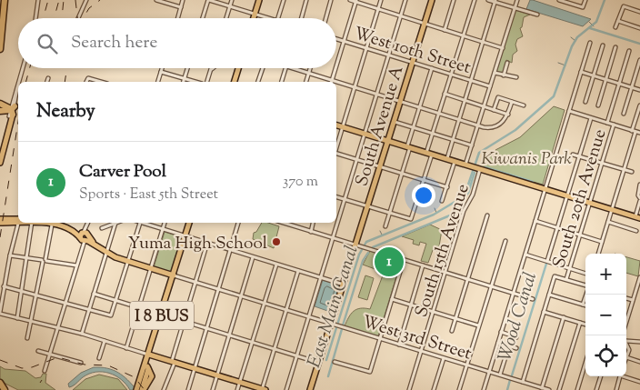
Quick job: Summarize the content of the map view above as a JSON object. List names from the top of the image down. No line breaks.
{"streets":{"main road":["South Avenue A","I 8 BUS"],"street":["West 10th Street","South 20th Avenue","South 15th Avenue","West 3rd Street"]},"crossings":[["West 10th Street","South Avenue A"],["West 10th Street","South 15th Avenue"],["South Avenue A","West 3rd Street"],["South 15th Avenue","West 3rd Street"],["I 8 BUS","West 3rd Street"]],"water":["East Main Canal","Wood Canal"],"parks":["Kiwanis Park"],"places":["Yuma High School"],"page":{"search":"Search here","heading":"Nearby","list":[{"mark":"1","name":"Carver Pool","note":"Sports · East 5th Street","value":"370 m"}],"pins":"1","map_buttons":["+","−"]}}
